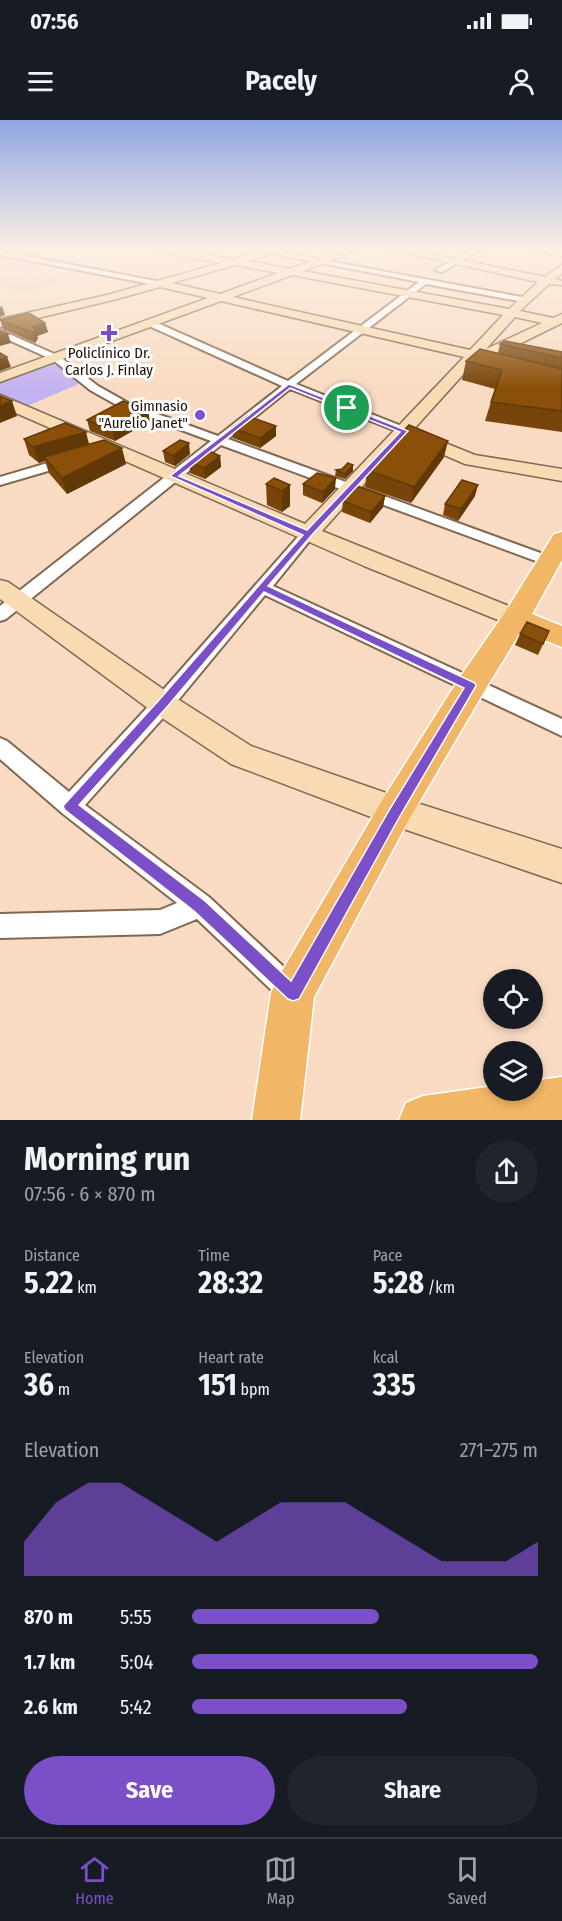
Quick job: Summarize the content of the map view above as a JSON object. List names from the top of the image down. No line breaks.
{"places":{"health":["Policlínico Dr. Carlos J. Finlay"],"other":["Gimnasio \"Aurelio Janet\""]},"page":{"status":"07:56","header":"Pacely","heading":["Morning run","07:56 · 6 × 870 m"],"stats":[["Distance","5.22 km"],["Time","28:32"],["Pace","5:28 /km"],["Elevation","36 m"],["Heart rate","151 bpm"],["kcal","335"]],"chart":["Elevation","271–275 m"],"list":[{"name":"870 m","note":"5:55"},{"name":"1.7 km","note":"5:04"},{"name":"2.6 km","note":"5:42"}],"buttons":["Save","Share"],"tabs":["Home","Map","Saved"]}}
